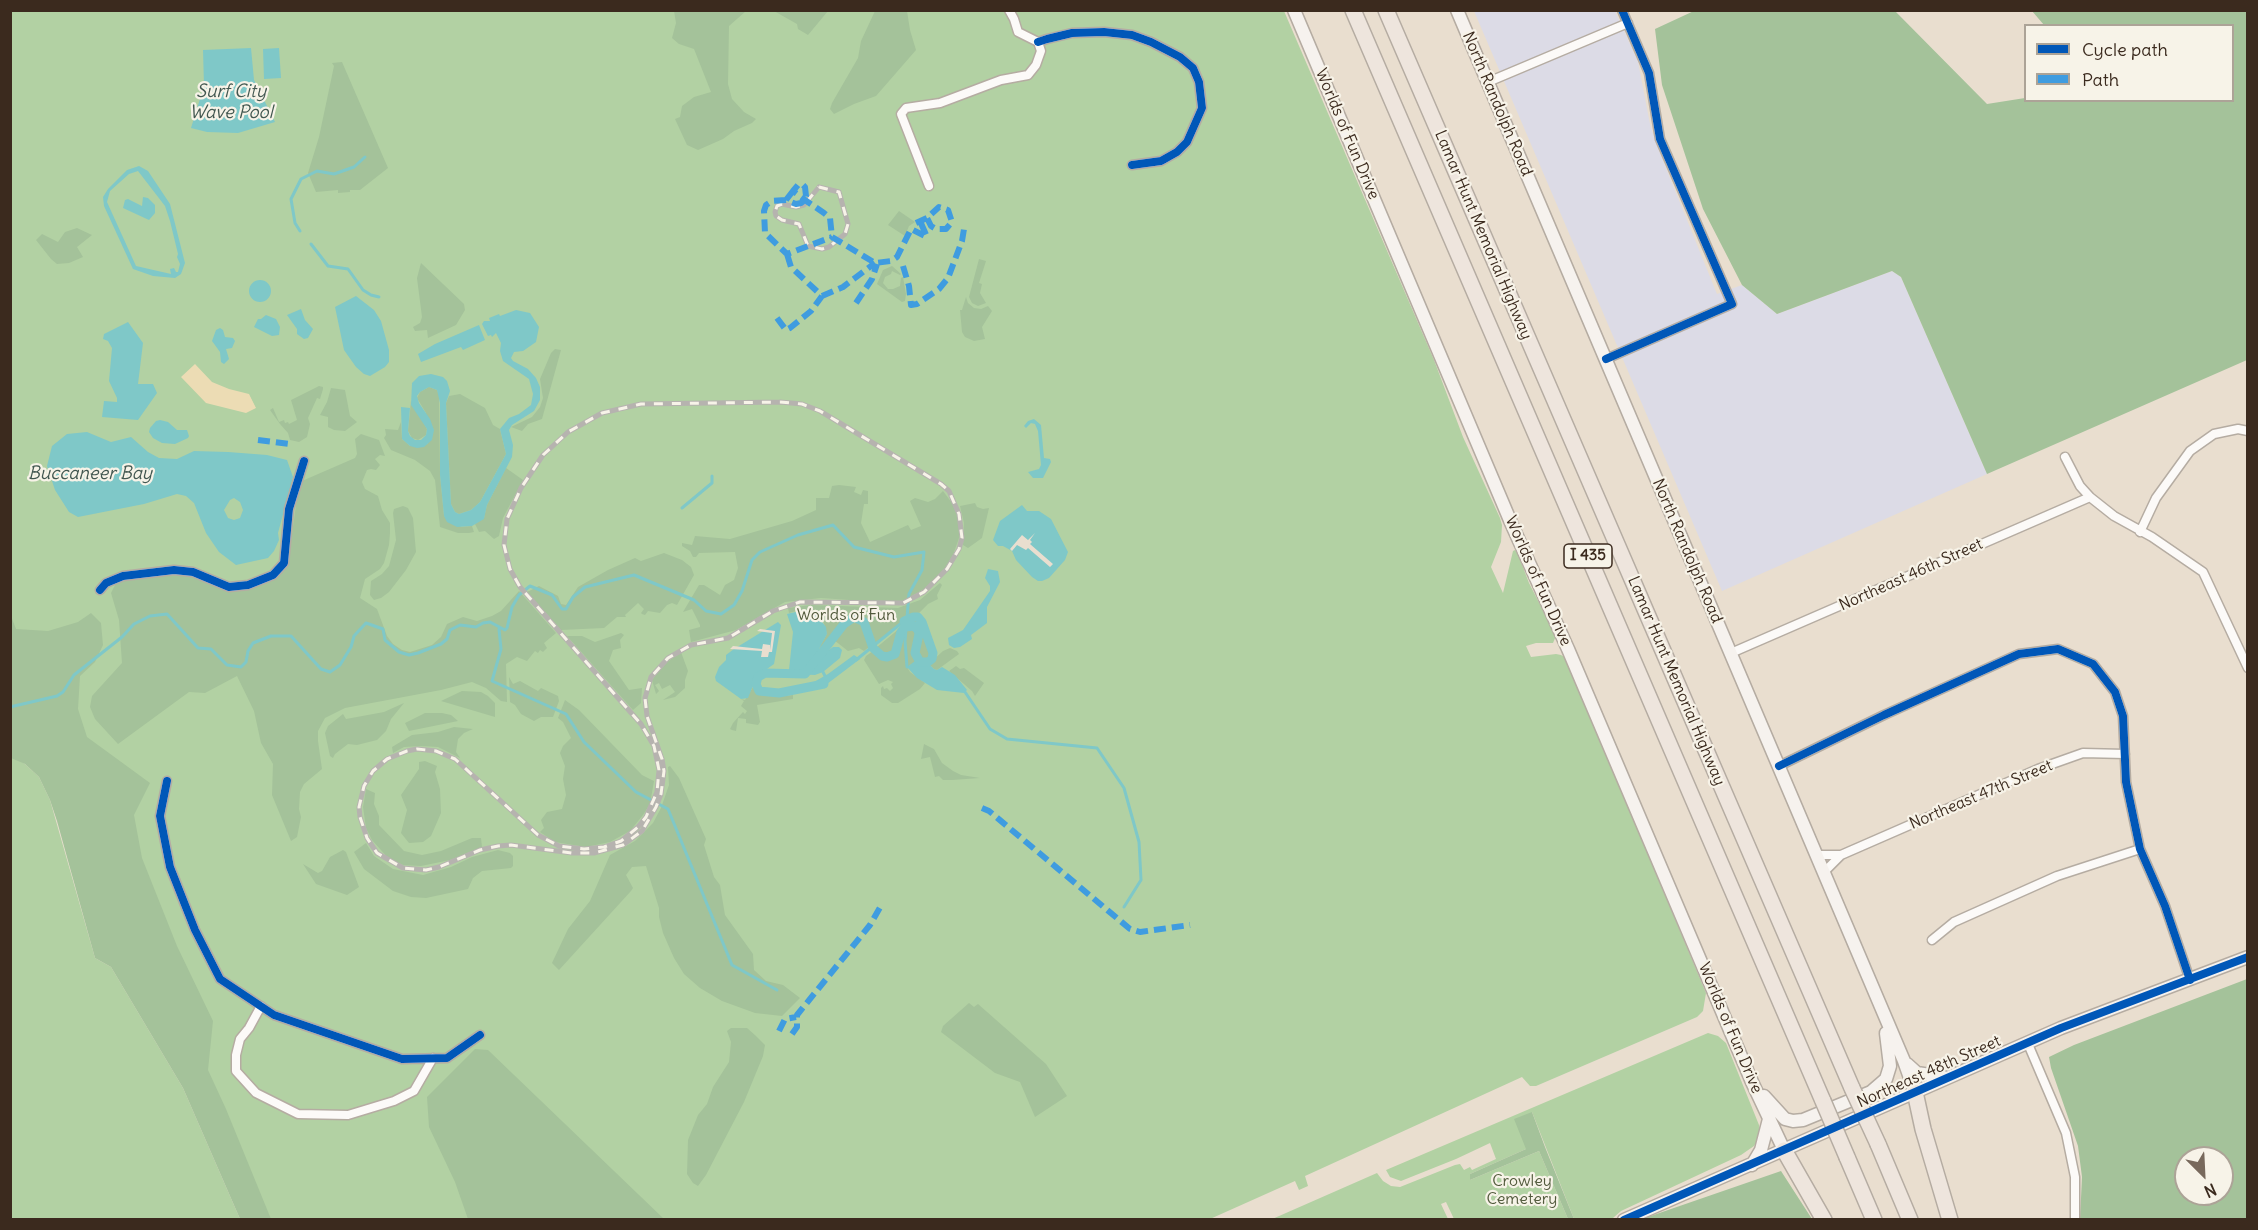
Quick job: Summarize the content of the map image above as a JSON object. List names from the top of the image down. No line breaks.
{"streets":{"highway":["Lamar Hunt Memorial Highway","I 435"],"main road":["North Randolph Road","Worlds of Fun Drive","Northeast 48th Street"],"street":["Northeast 46th Street","Northeast 47th Street"]},"crossings":[["North Randolph Road","Northeast 46th Street"],["North Randolph Road","Northeast 47th Street"],["North Randolph Road","Northeast 48th Street"],["Worlds of Fun Drive","Northeast 48th Street"]],"water":["Surf City Wave Pool","Buccaneer Bay"],"parks":["Worlds of Fun","Crowley Cemetery"],"legend":["Cycle path","Path"],"north":"bottom right"}
